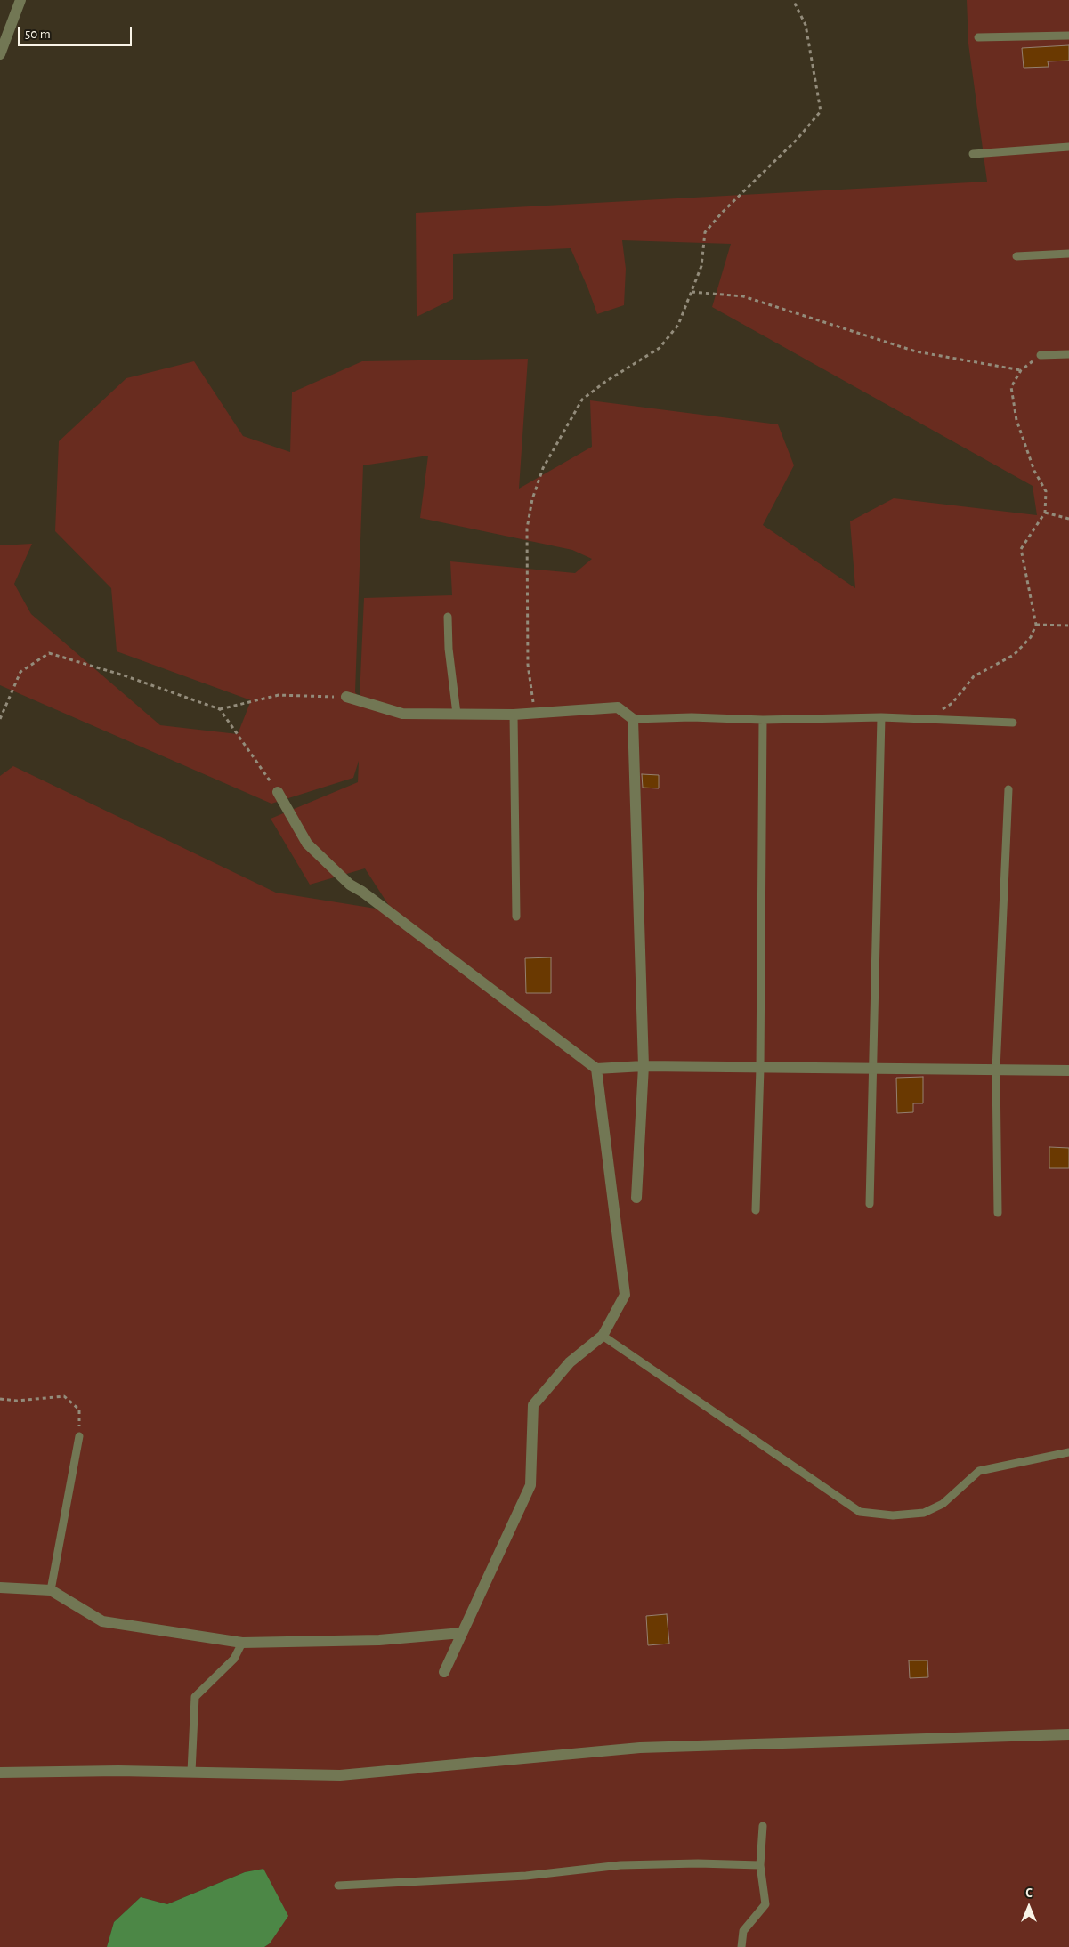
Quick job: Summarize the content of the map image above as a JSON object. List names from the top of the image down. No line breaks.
{"scale_bar":"50 m","north":"top"}
